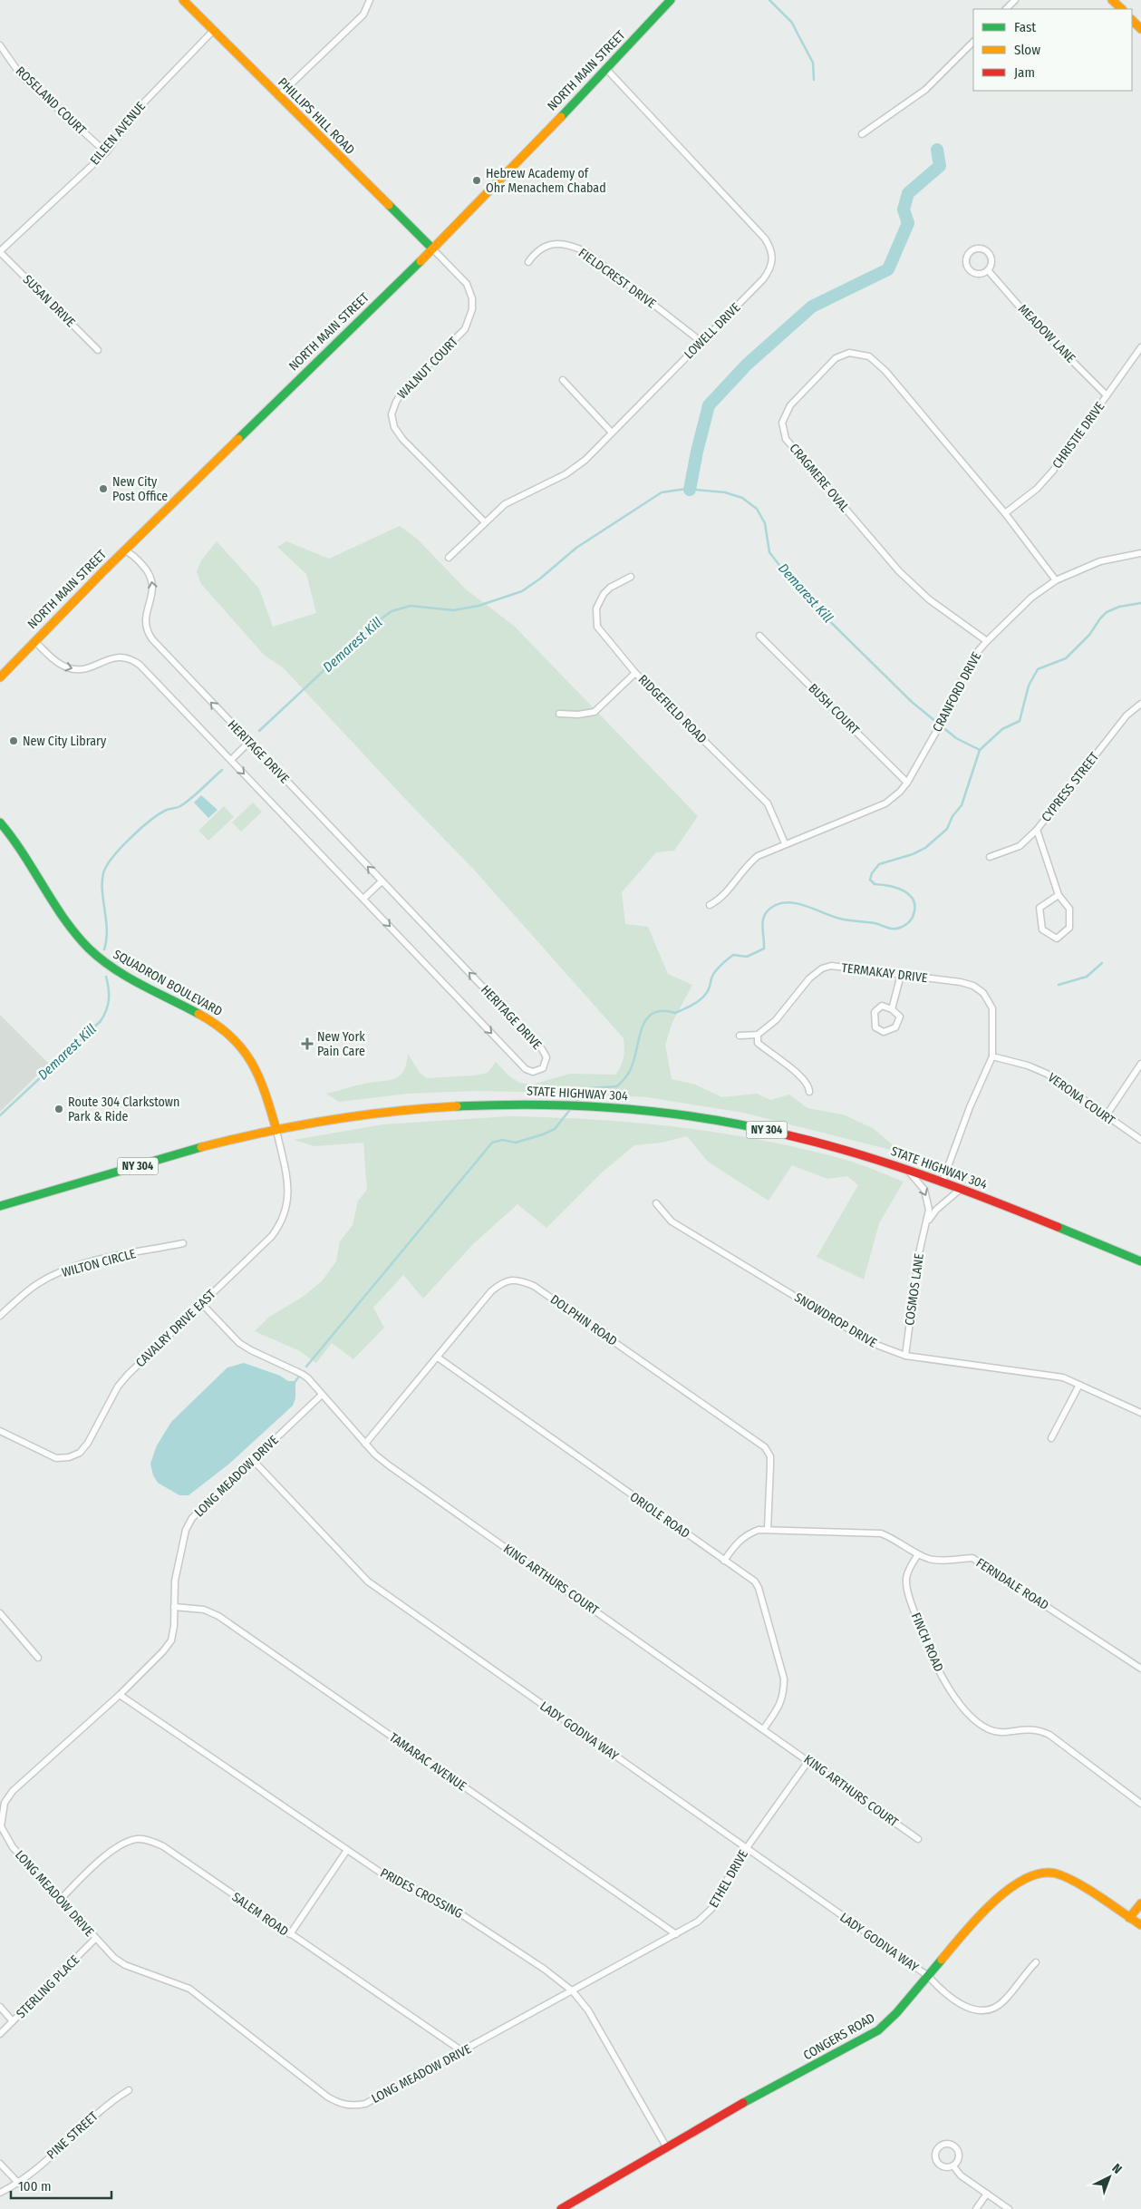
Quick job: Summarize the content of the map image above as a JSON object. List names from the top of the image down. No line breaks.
{"streets":{"street":["NORTH MAIN STREET","ROSELAND COURT","PHILLIPS HILL ROAD","EILEEN AVENUE","FIELDCREST DRIVE","SUSAN DRIVE","LOWELL DRIVE","MEADOW LANE","WALNUT COURT","CHRISTIE DRIVE","CRAGMERE OVAL","CRANFORD DRIVE","RIDGEFIELD ROAD","BUSH COURT","HERITAGE DRIVE","CYPRESS STREET","TERMAKAY DRIVE","SQUADRON BOULEVARD","STATE HIGHWAY 304","VERONA COURT","NY 304","WILTON CIRCLE","COSMOS LANE","DOLPHIN ROAD","SNOWDROP DRIVE","CAVALRY DRIVE EAST","LONG MEADOW DRIVE","ORIOLE ROAD","KING ARTHURS COURT","FERNDALE ROAD","FINCH ROAD","LADY GODIVA WAY","TAMARAC AVENUE","ETHEL DRIVE","PRIDES CROSSING","SALEM ROAD","STERLING PLACE","CONGERS ROAD","PINE STREET"]},"crossings":[["NORTH MAIN STREET","PHILLIPS HILL ROAD"],["NORTH MAIN STREET","LOWELL DRIVE"],["NORTH MAIN STREET","WALNUT COURT"],["NORTH MAIN STREET","HERITAGE DRIVE"],["ROSELAND COURT","EILEEN AVENUE"],["PHILLIPS HILL ROAD","EILEEN AVENUE"],["PHILLIPS HILL ROAD","WALNUT COURT"],["EILEEN AVENUE","SUSAN DRIVE"],["FIELDCREST DRIVE","LOWELL DRIVE"],["LOWELL DRIVE","WALNUT COURT"],["MEADOW LANE","CHRISTIE DRIVE"],["CHRISTIE DRIVE","CRAGMERE OVAL"],["CRAGMERE OVAL","CRANFORD DRIVE"],["CRANFORD DRIVE","RIDGEFIELD ROAD"],["CRANFORD DRIVE","BUSH COURT"],["TERMAKAY DRIVE","VERONA COURT"],["SQUADRON BOULEVARD","STATE HIGHWAY 304"],["SQUADRON BOULEVARD","CAVALRY DRIVE EAST"],["STATE HIGHWAY 304","COSMOS LANE"],["STATE HIGHWAY 304","CAVALRY DRIVE EAST"],["COSMOS LANE","SNOWDROP DRIVE"],["DOLPHIN ROAD","ORIOLE ROAD"],["DOLPHIN ROAD","KING ARTHURS COURT"],["DOLPHIN ROAD","FERNDALE ROAD"],["CAVALRY DRIVE EAST","KING ARTHURS COURT"],["LONG MEADOW DRIVE","KING ARTHURS COURT"],["LONG MEADOW DRIVE","LADY GODIVA WAY"],["LONG MEADOW DRIVE","TAMARAC AVENUE"],["LONG MEADOW DRIVE","ETHEL DRIVE"],["LONG MEADOW DRIVE","PRIDES CROSSING"],["LONG MEADOW DRIVE","SALEM ROAD"],["LONG MEADOW DRIVE","STERLING PLACE"],["ORIOLE ROAD","KING ARTHURS COURT"],["ORIOLE ROAD","FERNDALE ROAD"],["KING ARTHURS COURT","ETHEL DRIVE"],["FERNDALE ROAD","FINCH ROAD"],["LADY GODIVA WAY","ETHEL DRIVE"],["LADY GODIVA WAY","CONGERS ROAD"],["TAMARAC AVENUE","ETHEL DRIVE"],["ETHEL DRIVE","PRIDES CROSSING"],["PRIDES CROSSING","CONGERS ROAD"]],"water":["Demarest Kill"],"places":{"other":["Hebrew Academy of Ohr Menachem Chabad","New City Post Office","New City Library","Route 304 Clarkstown Park & Ride"],"health":["New York Pain Care"]},"legend":["Fast","Slow","Jam"],"scale_bar":"100 m","north":"top right"}
